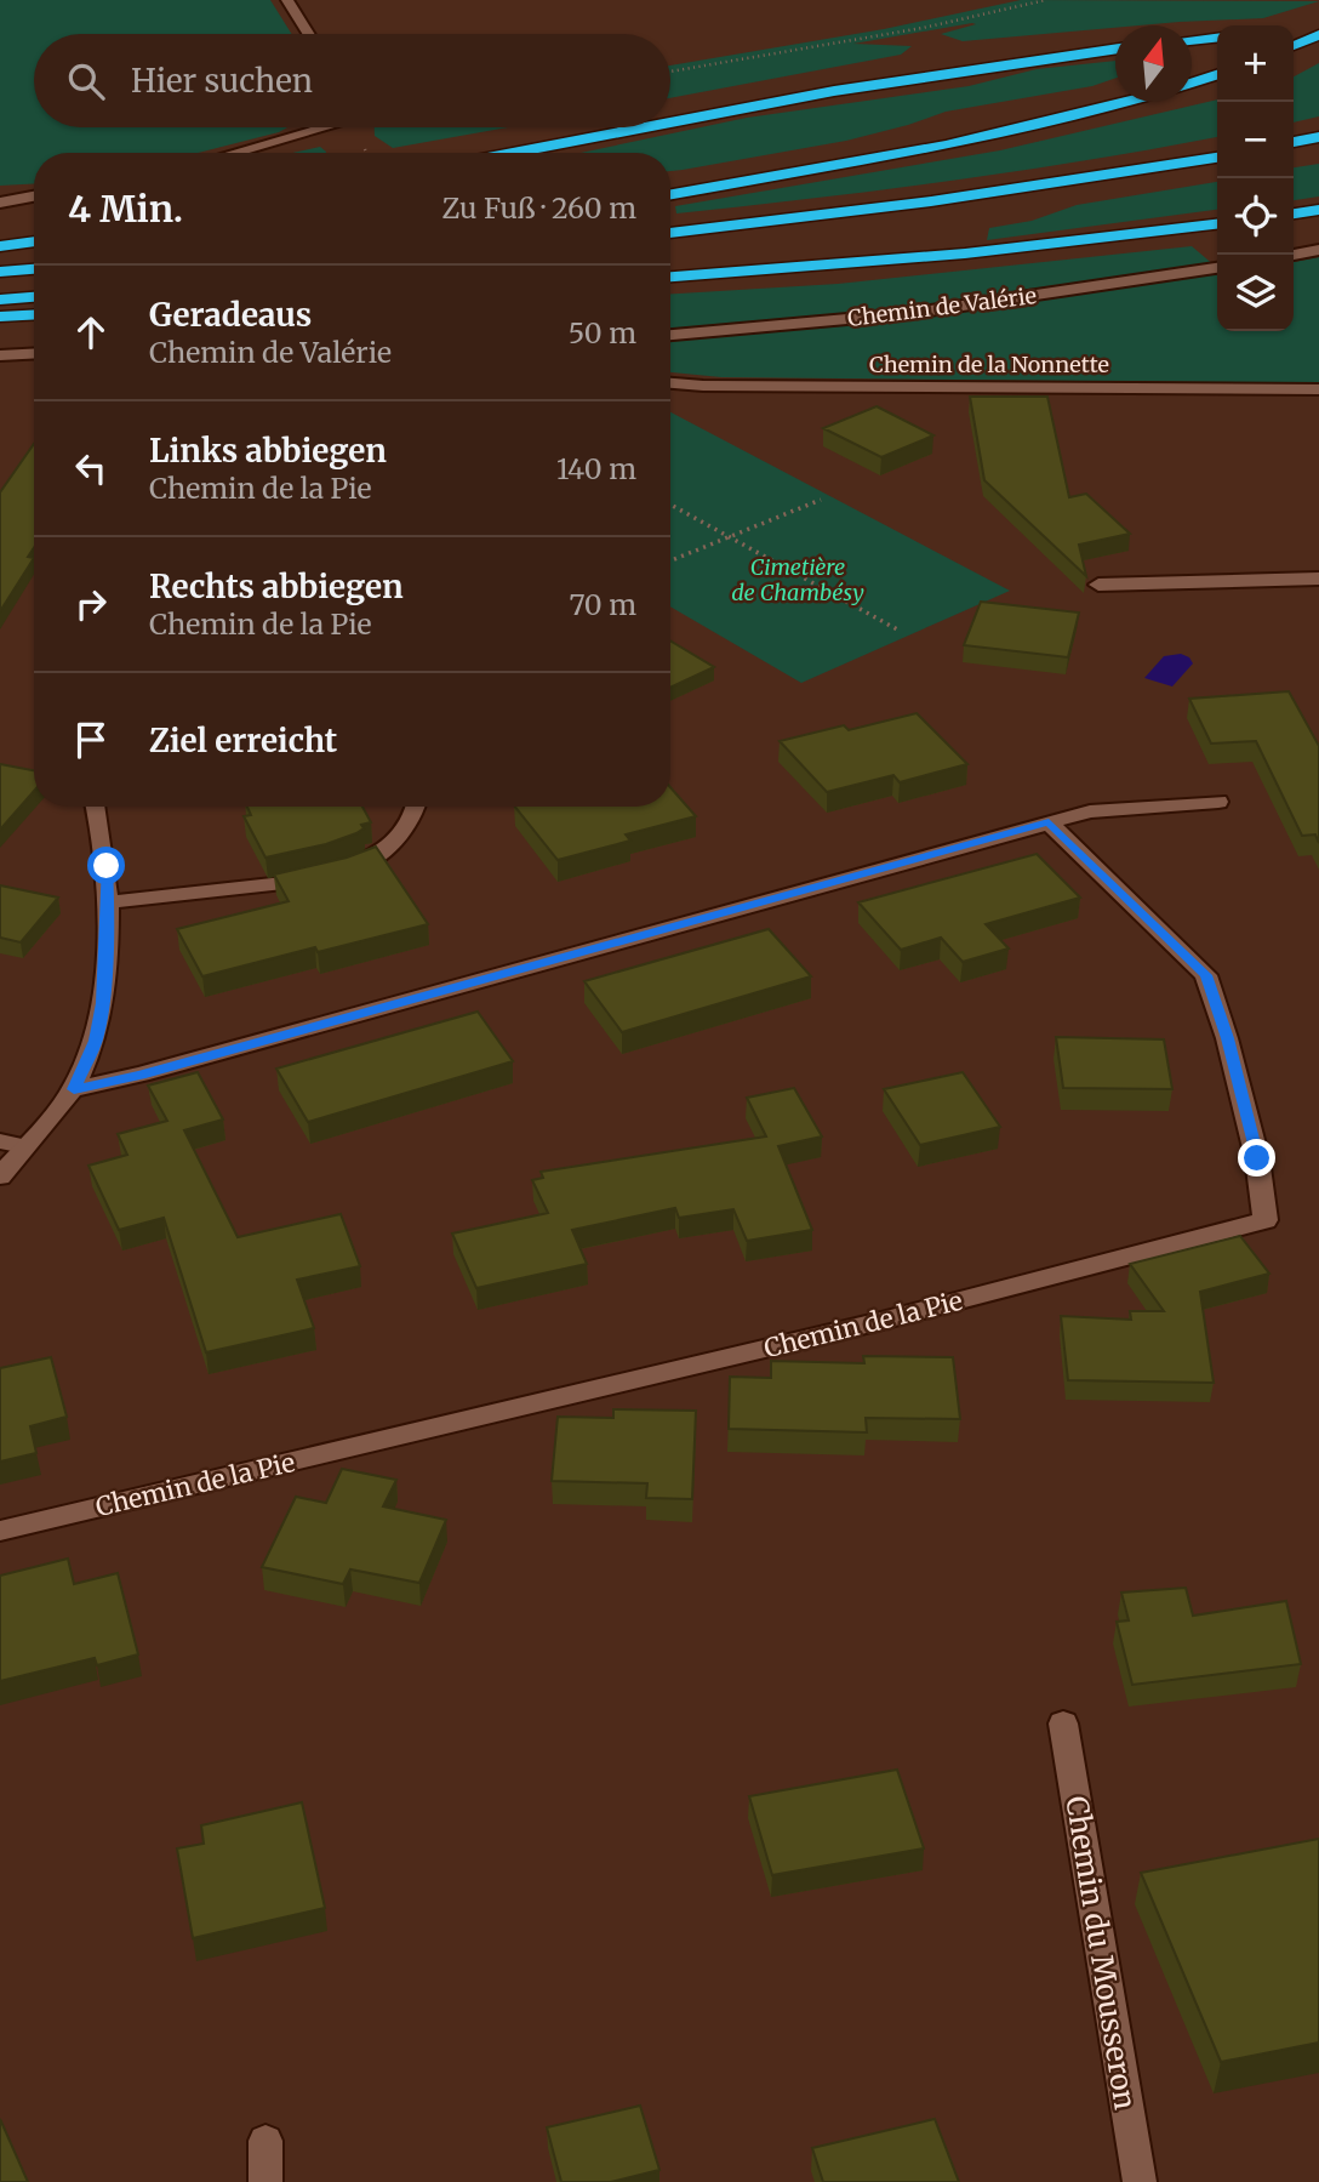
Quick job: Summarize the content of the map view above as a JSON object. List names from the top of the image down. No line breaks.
{"streets":{"street":["Chemin de Valérie","Chemin de la Nonnette","Chemin de la Pie","Chemin du Mousseron"]},"parks":["Cimetière de Chambésy"],"north":"top","page":{"map_buttons":["+","−"],"search":"Hier suchen","heading":["4 Min.","Zu Fuß · 260 m"],"list":[["Geradeaus","Chemin de Valérie","50 m"],["Links abbiegen","Chemin de la Pie","140 m"],["Rechts abbiegen","Chemin de la Pie","70 m"],"Ziel erreicht"]}}
